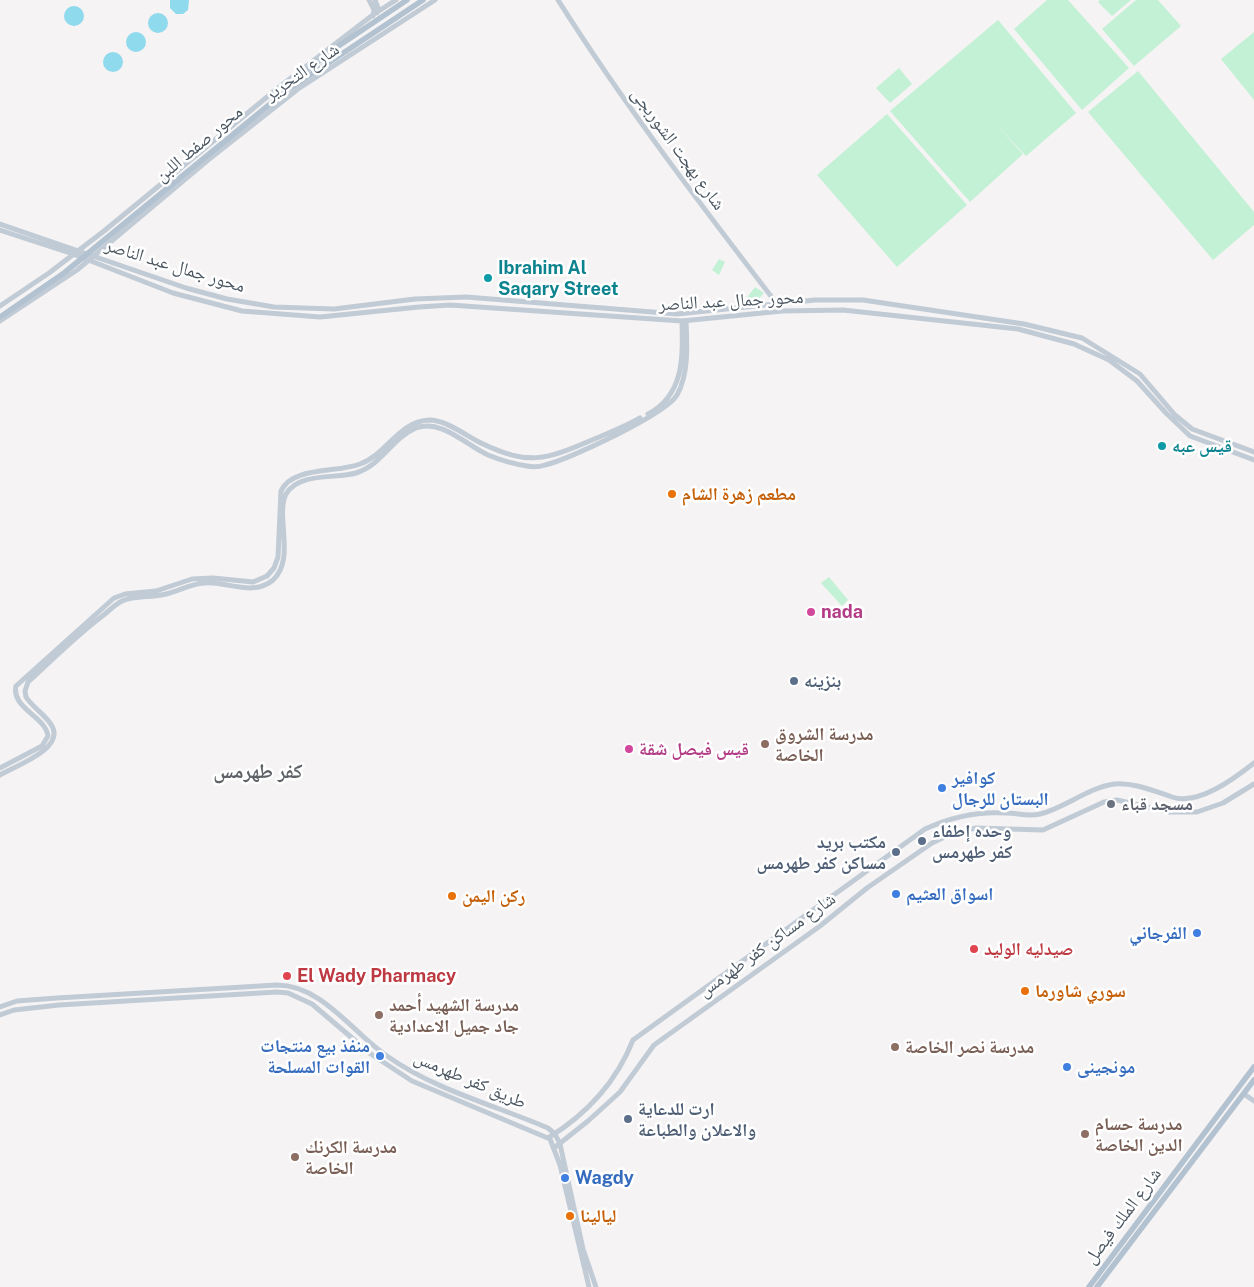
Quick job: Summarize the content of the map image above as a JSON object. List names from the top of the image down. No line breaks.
{"streets":{"main road":["محور صفط اللبن","شارع الملك فيصل"],"street":["شارع التحرير","شارع بهجت الشوربجى","محور جمال عبد الناصر","شارع مساكن كفر طهرمس","طريق كفر طهرمس"]},"crossings":[["شارع التحرير","محور صفط اللبن"],["شارع التحرير","محور جمال عبد الناصر"],["شارع بهجت الشوربجى","محور جمال عبد الناصر"]],"districts":["كفر طهرمس"],"places":["Ibrahim Al Saqary Street","قيس عبه","مطعم زهرة الشام","nada","بنزينه","مدرسة الشروق الخاصة","قيس فيصل شقة","كوافير البستان للرجال","مسجد قباء","وحده إطفاء كفر طهرمس","مكتب بريد مساكن كفر طهرمس","اسواق العثيم","ركن اليمن","الفرجاني","صيدليه الوليد","El Wady Pharmacy","سوري شاورما","مدرسة الشهيد أحمد جاد جميل الاعدادية","مدرسة نصر الخاصة","منفذ بيع منتجات القوات المسلحة","مونجينى","ارت للدعاية والاعلان والطباعة","مدرسة حسام الدين الخاصة","مدرسة الكرنك الخاصة","Wagdy","ليالينا"]}
